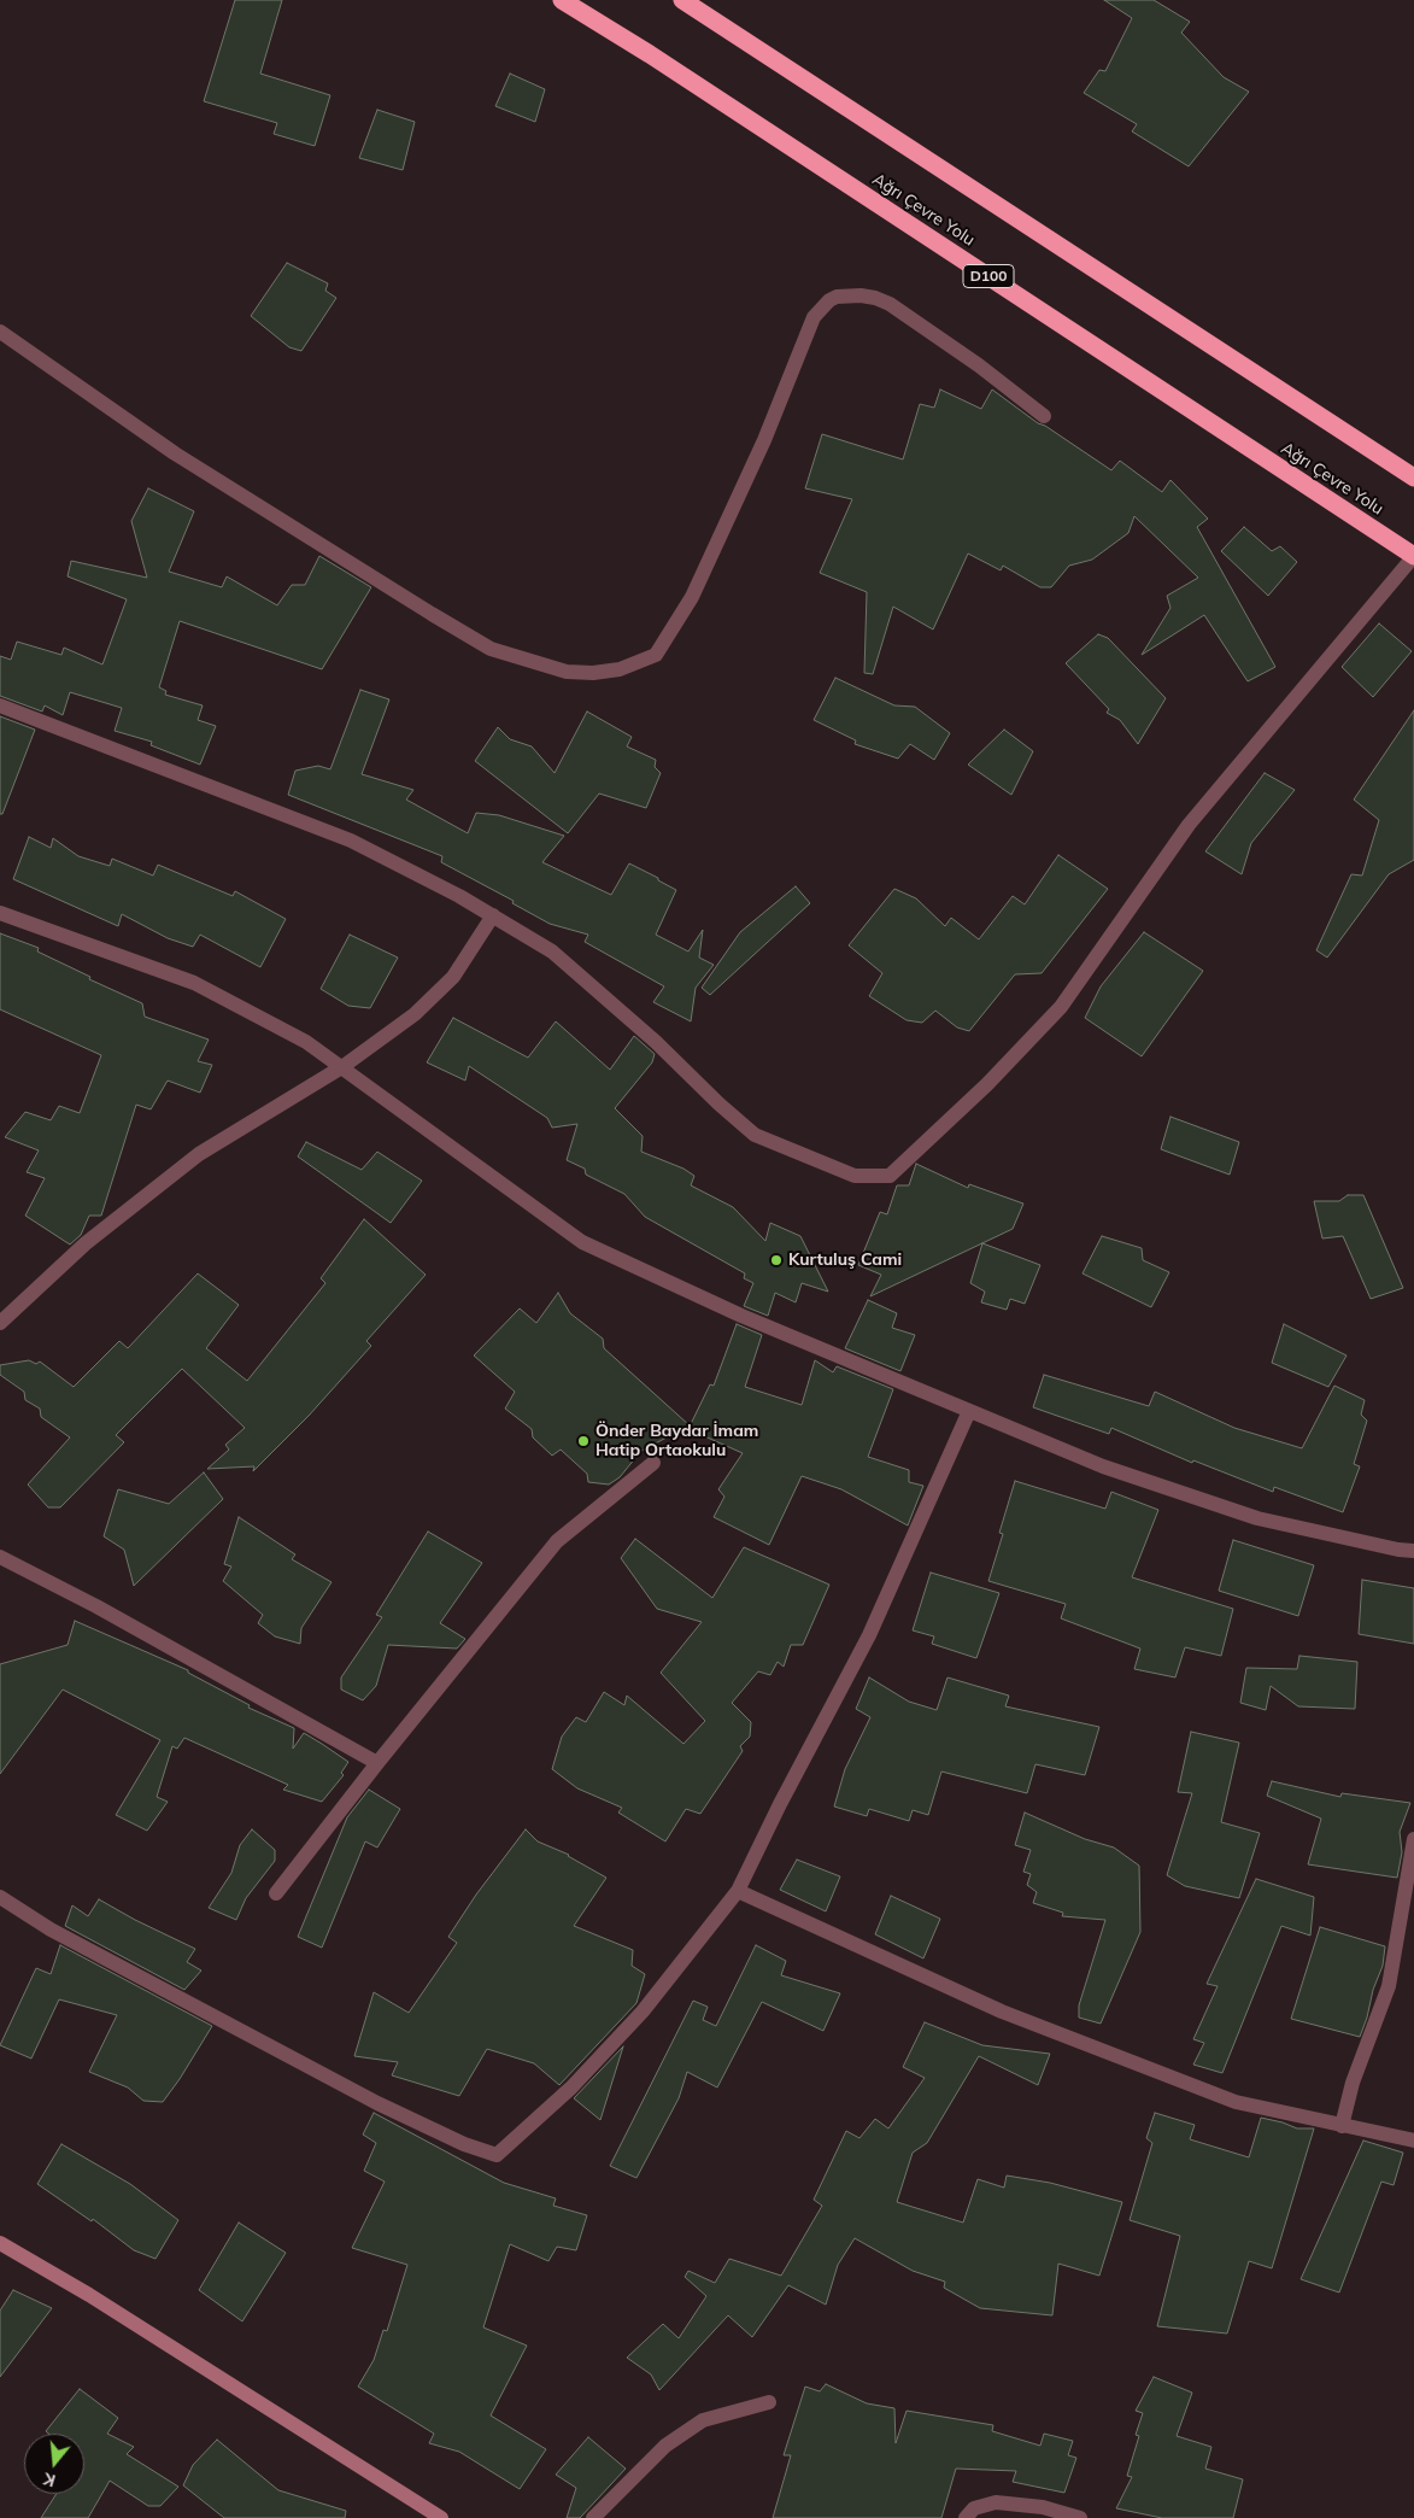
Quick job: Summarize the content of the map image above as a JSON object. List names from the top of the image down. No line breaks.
{"streets":{"highway":["Ağrı Çevre Yolu","D100"]},"places":["Kurtuluş Cami","Önder Baydar İmam Hatip Ortaokulu"],"north":"bottom"}
